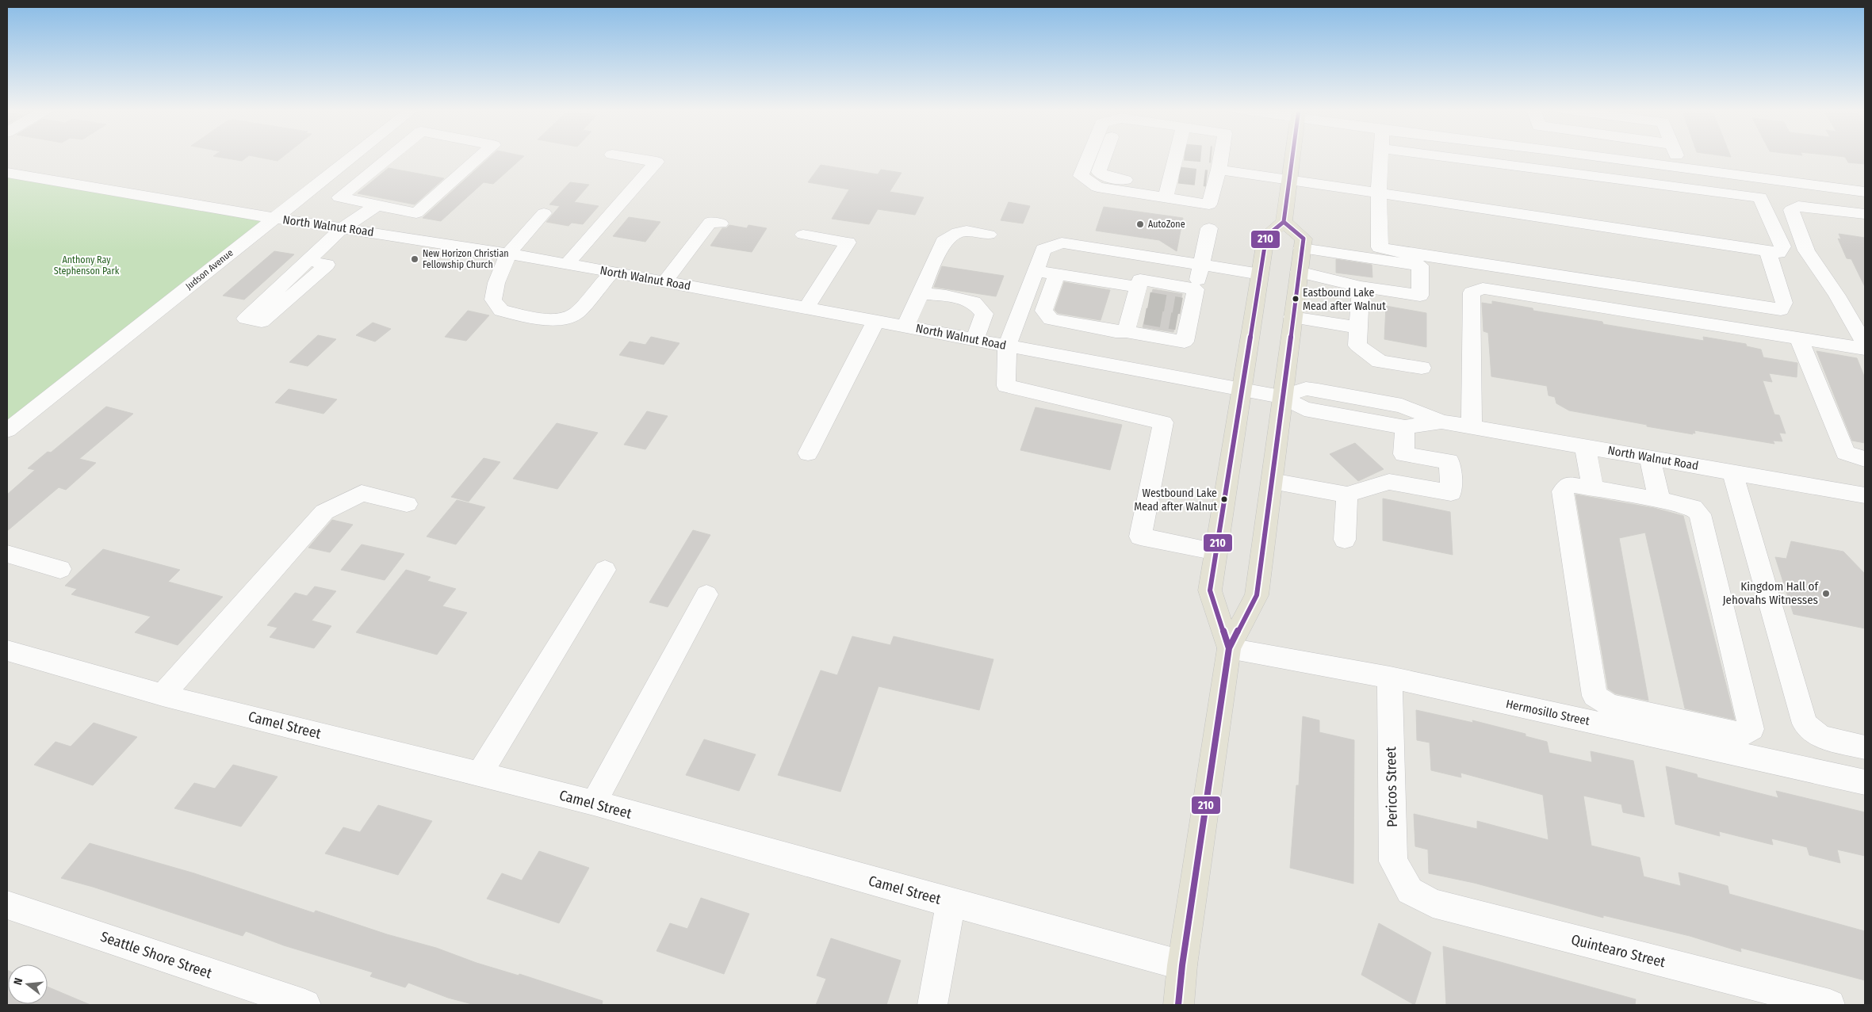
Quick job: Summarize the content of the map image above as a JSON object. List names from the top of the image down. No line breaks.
{"streets":{"street":["North Walnut Road","Judson Avenue","Hermosillo Street","Camel Street","Pericos Street","Quintearo Street","Seattle Shore Street"]},"crossings":[["North Walnut Road","Judson Avenue"],["Hermosillo Street","Pericos Street"],["Pericos Street","Quintearo Street"]],"parks":["Anthony Ray Stephenson Park"],"places":["AutoZone","New Horizon Christian Fellowship Church","Eastbound Lake Mead after Walnut","Westbound Lake Mead after Walnut","Kingdom Hall of Jehovahs Witnesses"],"lines":["transit line 210"],"north":"left"}
